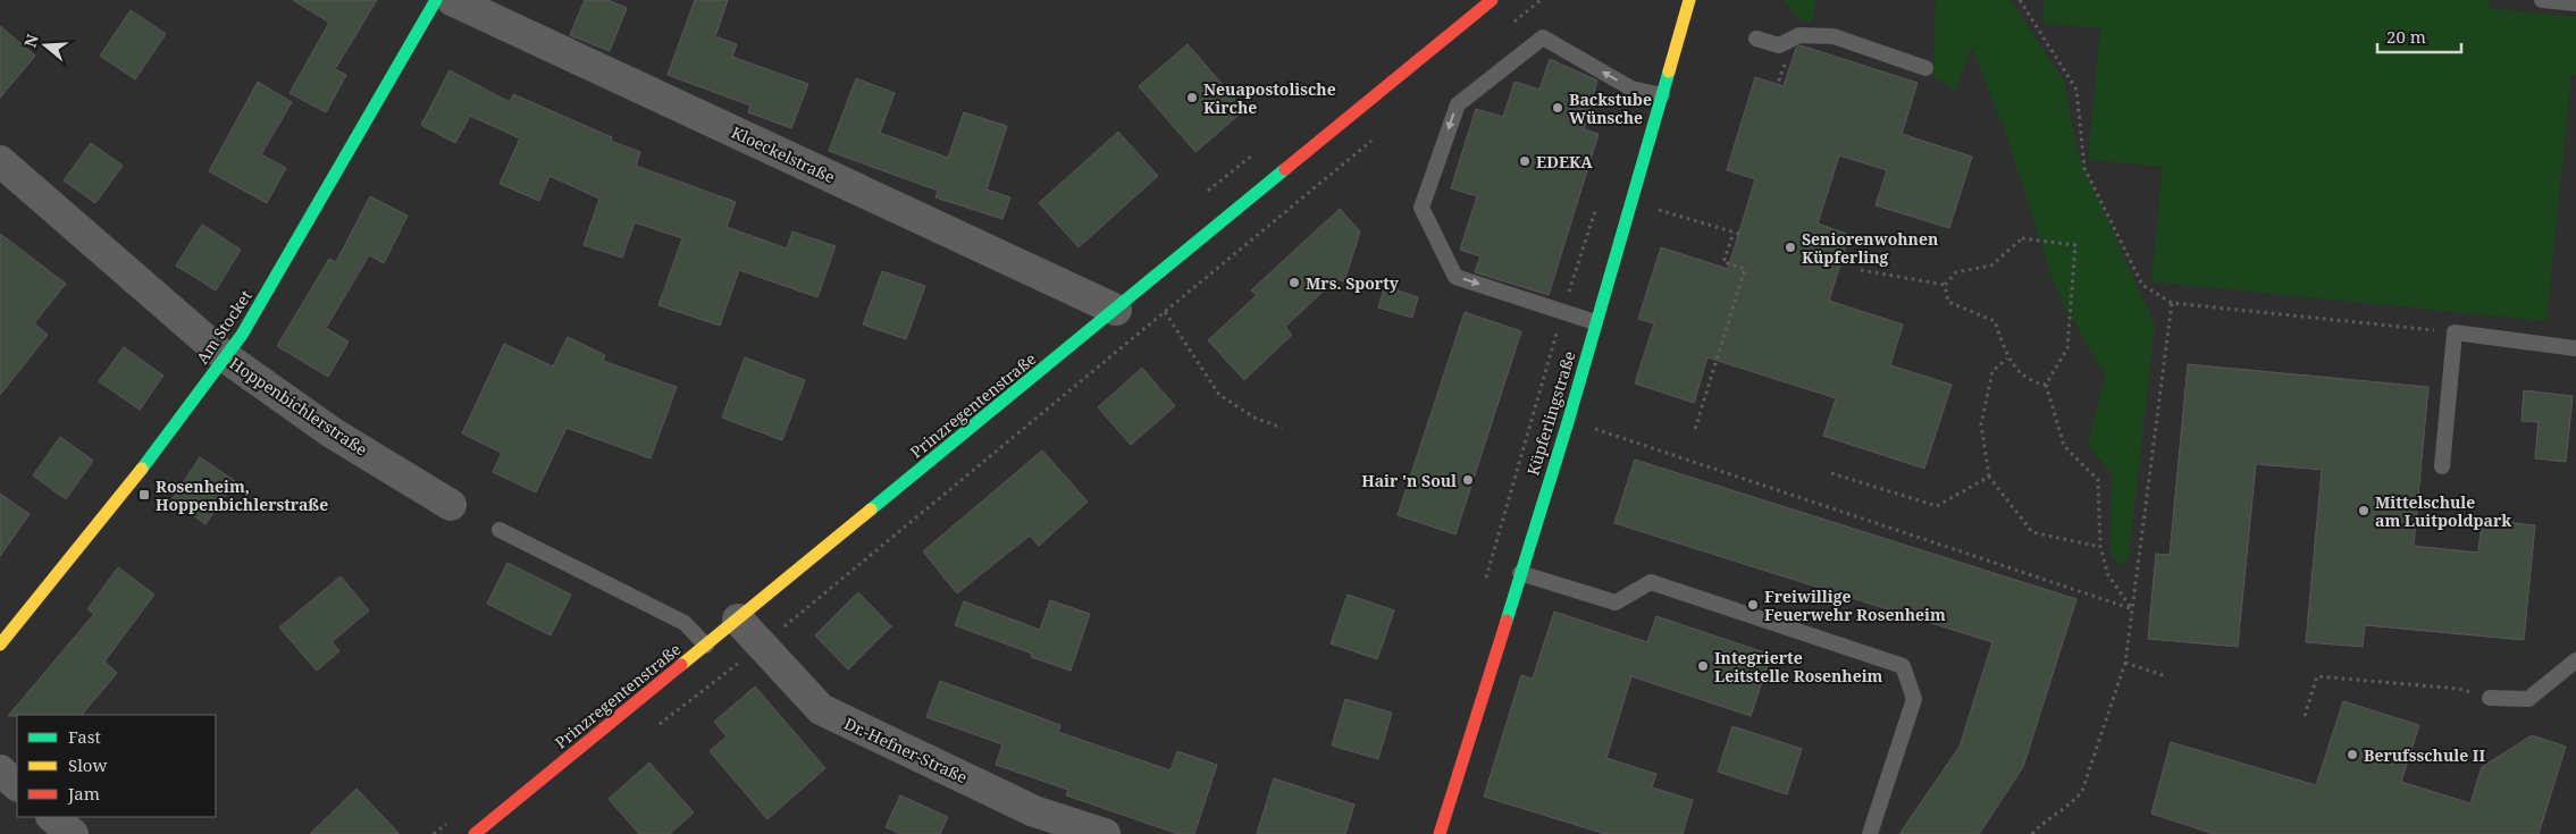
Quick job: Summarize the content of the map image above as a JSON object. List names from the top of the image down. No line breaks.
{"streets":{"street":["Kloeckelstraße","Am Stocket","Prinzregentenstraße","Hoppenbichlerstraße","Küpferlingstraße","Dr.-Hefner-Straße"]},"crossings":[["Kloeckelstraße","Prinzregentenstraße"],["Am Stocket","Hoppenbichlerstraße"],["Prinzregentenstraße","Dr.-Hefner-Straße"]],"places":{"other":["Neuapostolische Kirche","Backstube Wünsche","EDEKA","Seniorenwohnen Küpferling","Mrs. Sporty","Hair 'n Soul","Mittelschule am Luitpoldpark","Freiwillige Feuerwehr Rosenheim","Integrierte Leitstelle Rosenheim","Berufsschule II"],"transit":["Rosenheim, Hoppenbichlerstraße"]},"legend":["Fast","Slow","Jam"],"scale_bar":"20 m","north":"left"}
